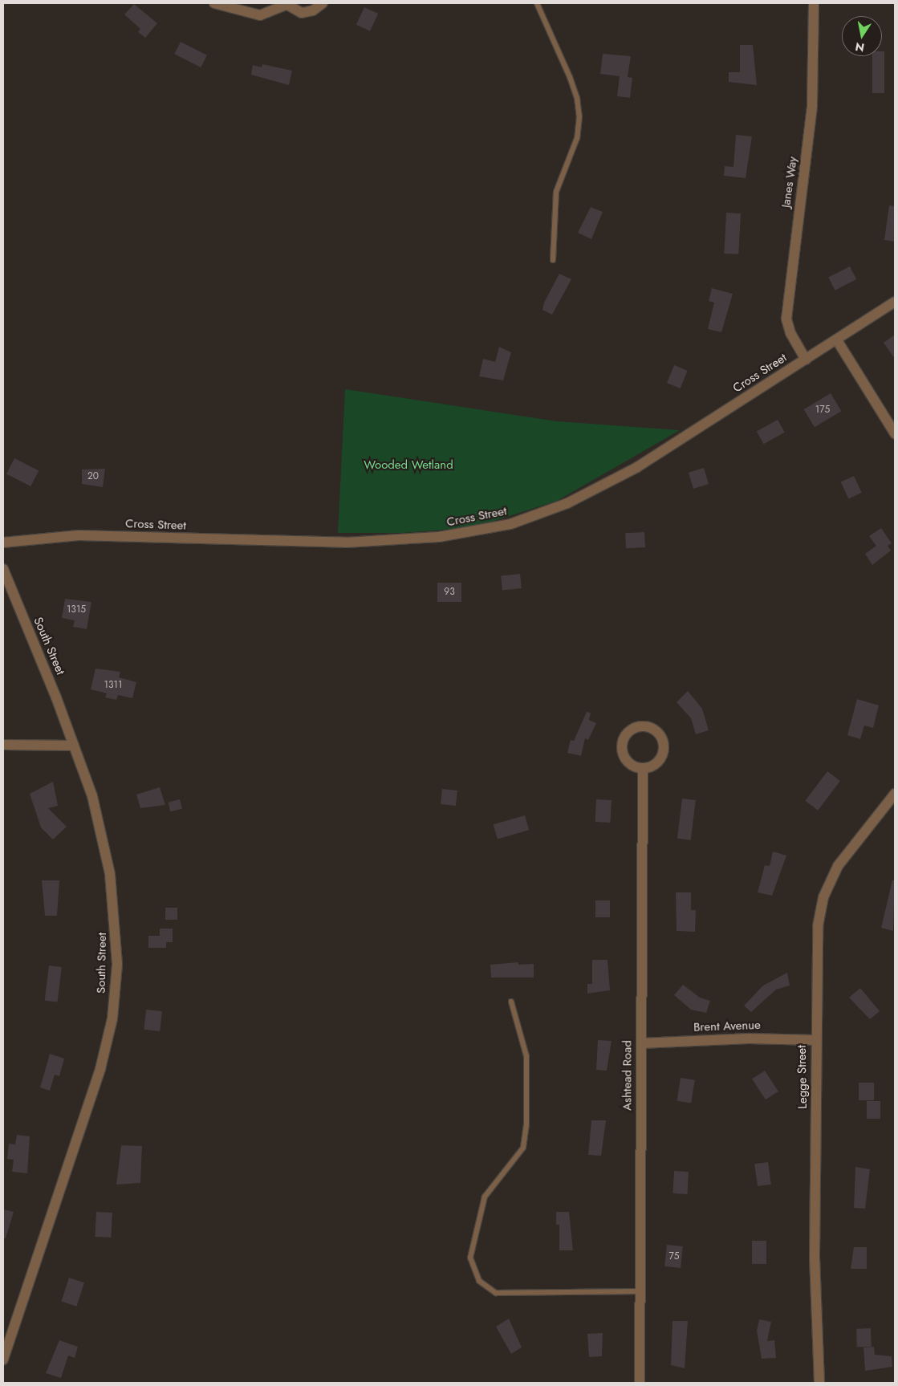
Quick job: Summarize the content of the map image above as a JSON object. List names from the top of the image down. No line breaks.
{"streets":{"street":["Janes Way","Cross Street","South Street","Brent Avenue","Ashtead Road","Legge Street"]},"crossings":[["Janes Way","Cross Street"],["Brent Avenue","Ashtead Road"],["Brent Avenue","Legge Street"]],"parks":["Wooded Wetland"],"house_numbers":["175","20","93","1315","1311","75"],"north":"bottom"}
